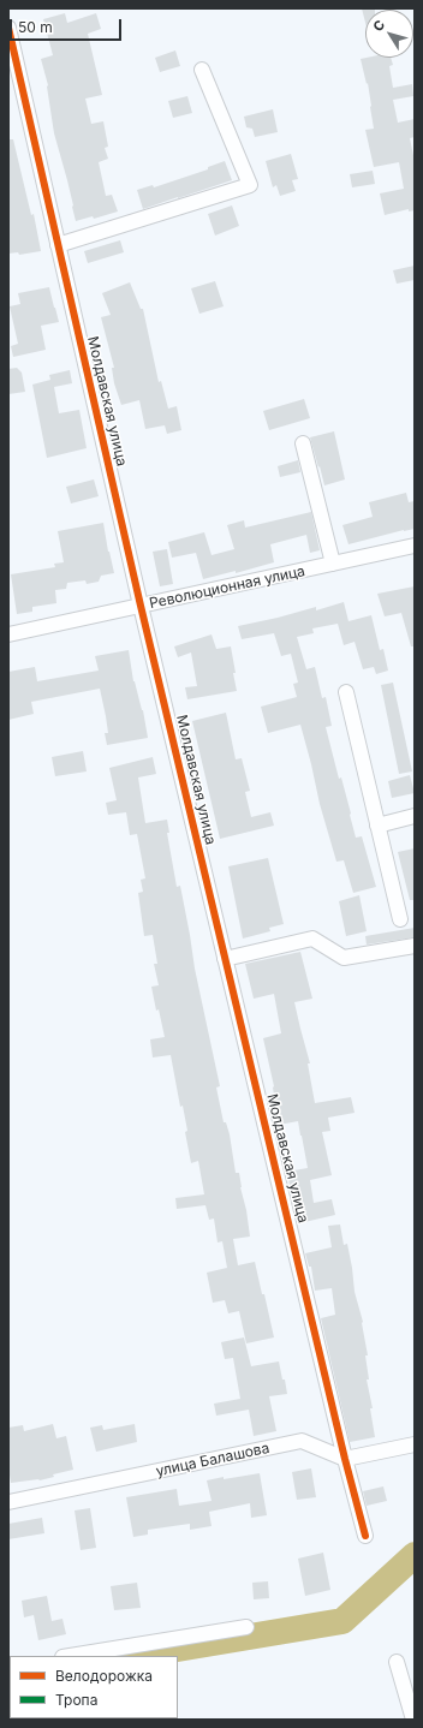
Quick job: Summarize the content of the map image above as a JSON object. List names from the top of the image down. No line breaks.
{"streets":{"street":["Молдавская улица","Революционная улица","улица Балашова"]},"crossings":[["Молдавская улица","Революционная улица"],["Молдавская улица","улица Балашова"]],"legend":["Велодорожка","Тропа"],"scale_bar":"50 m","north":"top left"}
